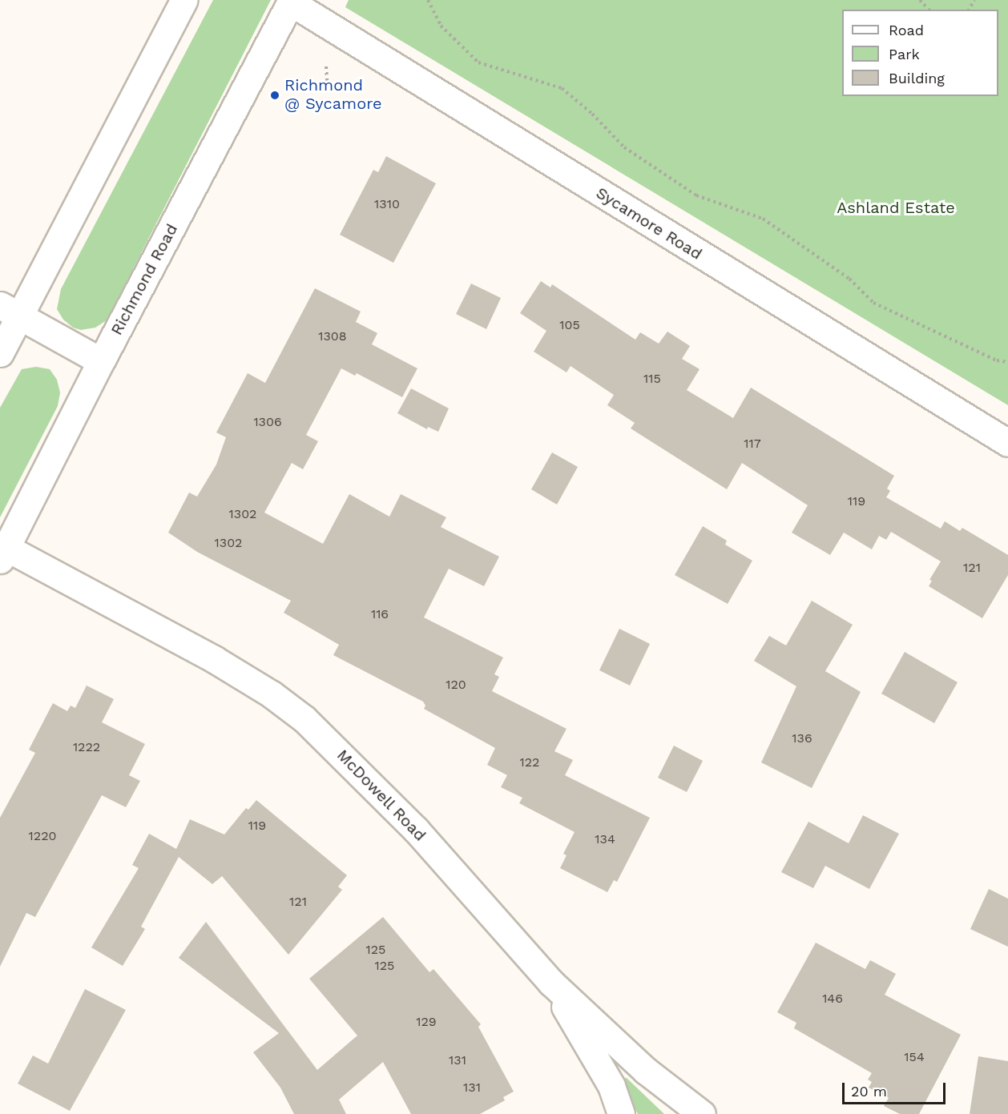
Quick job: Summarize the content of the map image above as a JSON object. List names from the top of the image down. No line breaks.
{"streets":{"street":["Sycamore Road","Richmond Road","McDowell Road"]},"crossings":[["Sycamore Road","Richmond Road"],["Richmond Road","McDowell Road"]],"parks":["Ashland Estate"],"places":["Richmond @ Sycamore"],"house_numbers":["1310","105","1308","115","1306","117","119","1302","1302","121","116","120","136","1222","122","119","1220","134","121","125","125","146","129","154","131","131"],"legend":["Road","Park","Building"],"scale_bar":"20 m"}
